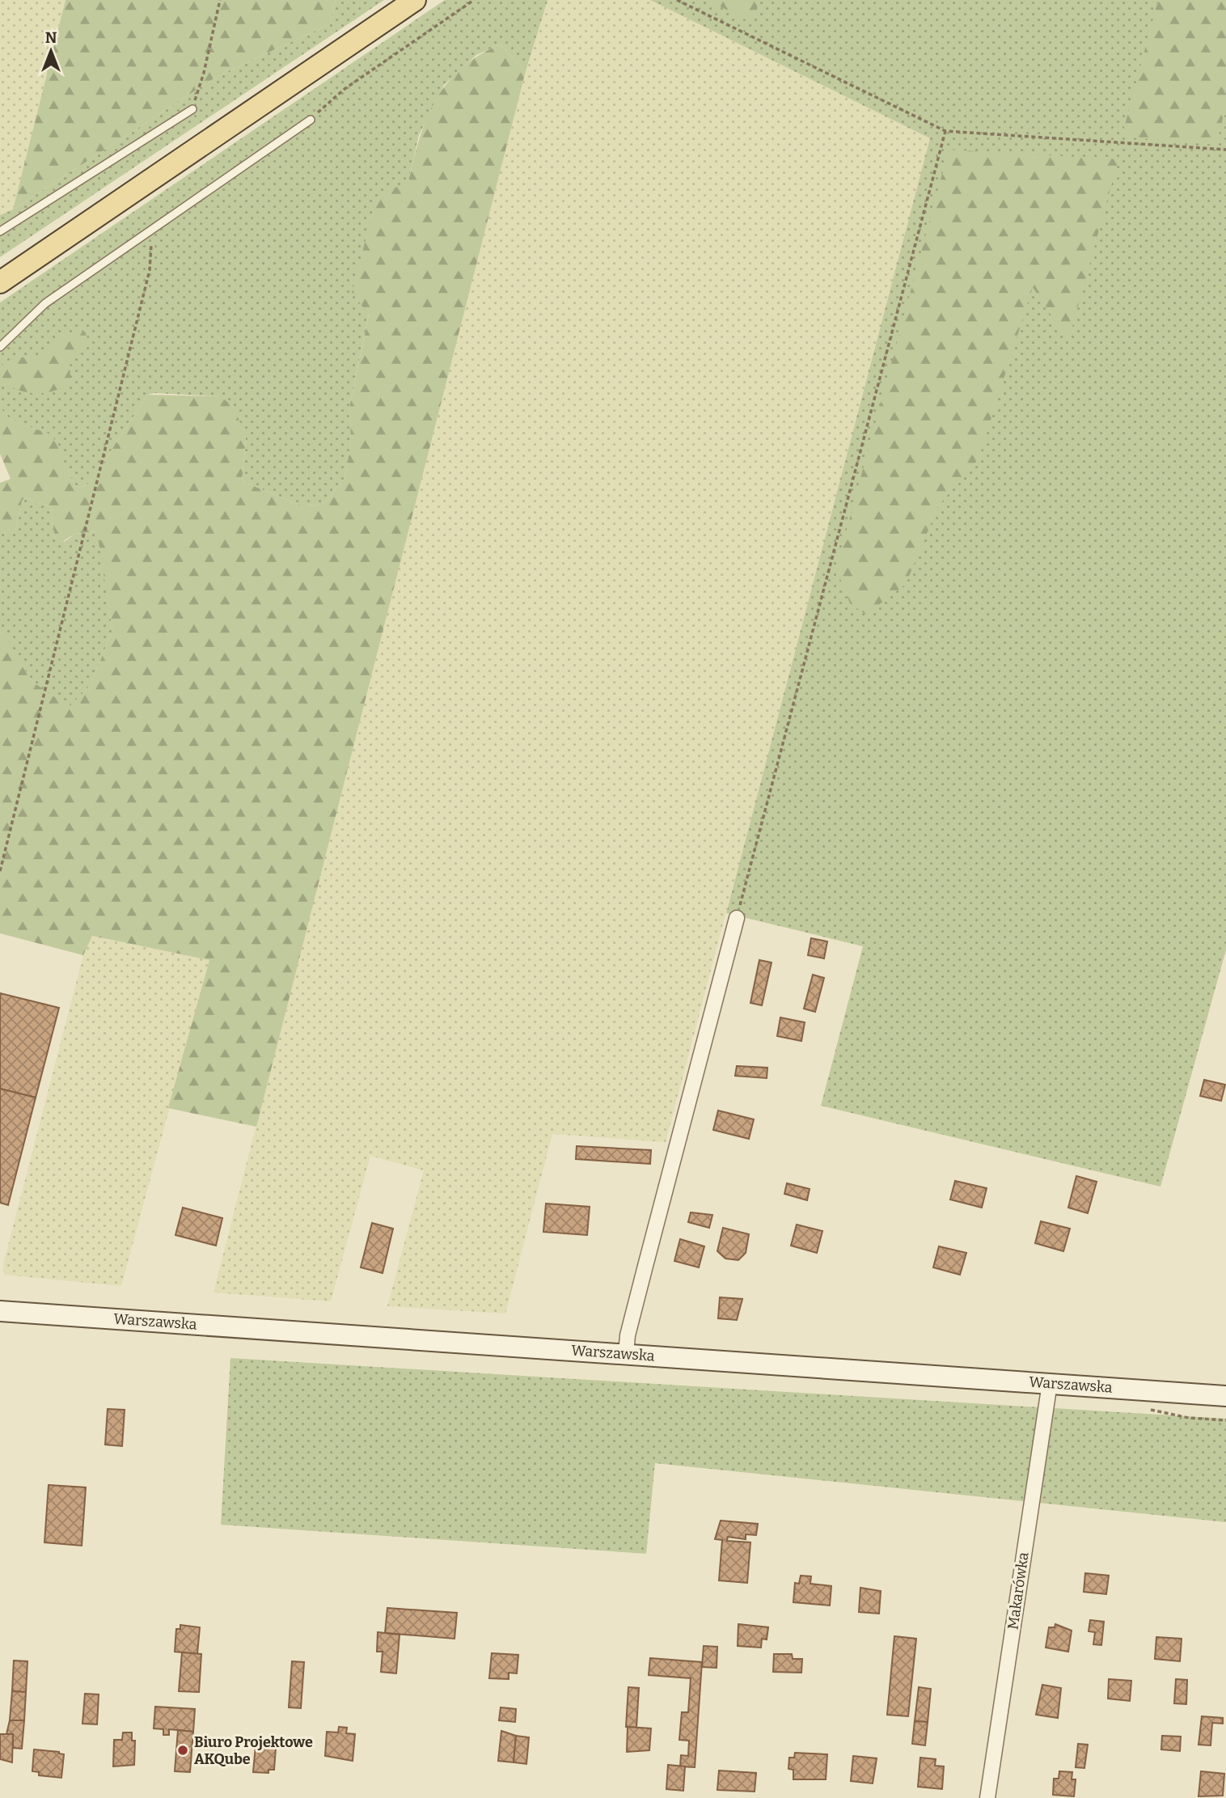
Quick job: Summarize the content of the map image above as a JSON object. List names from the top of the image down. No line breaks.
{"streets":{"street":["Warszawska","Makarówka"]},"crossings":[["Warszawska","Makarówka"]],"places":["Biuro Projektowe AKQube"],"north":"top"}
